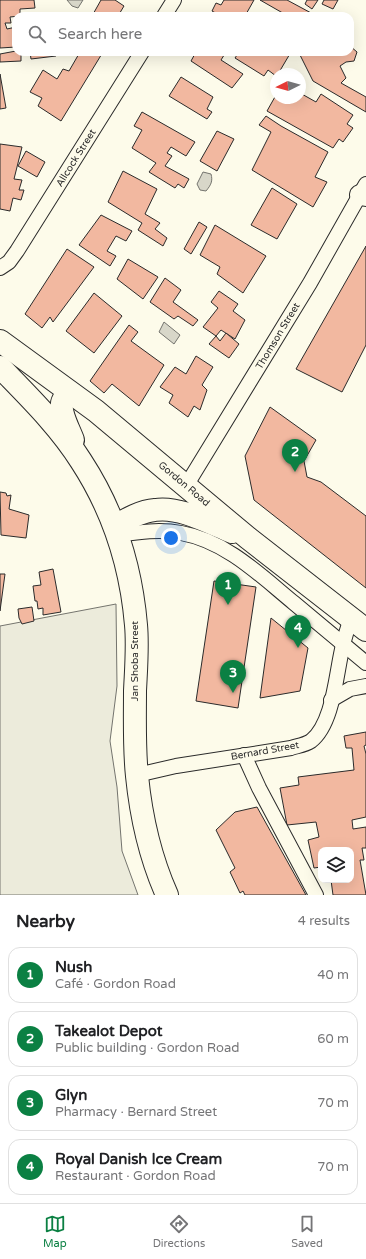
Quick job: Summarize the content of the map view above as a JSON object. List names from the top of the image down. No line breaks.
{"streets":{"main road":["Gordon Road","Jan Shoba Street"],"street":["Allcock Street","Thomson Street","Bernard Street"]},"crossings":[["Thomson Street","Gordon Road"],["Gordon Road","Bernard Street"],["Jan Shoba Street","Bernard Street"]],"north":"left","page":{"search":"Search here","pins":["2","1","4","3"],"heading":["Nearby","4 results"],"list":[{"mark":"1","name":"Nush","note":"Café · Gordon Road","value":"40 m"},{"mark":"2","name":"Takealot Depot","note":"Public building · Gordon Road","value":"60 m"},{"mark":"3","name":"Glyn","note":"Pharmacy · Bernard Street","value":"70 m"},{"mark":"4","name":"Royal Danish Ice Cream","note":"Restaurant · Gordon Road","value":"70 m"}],"nav":["Map","Directions","Saved"]}}
